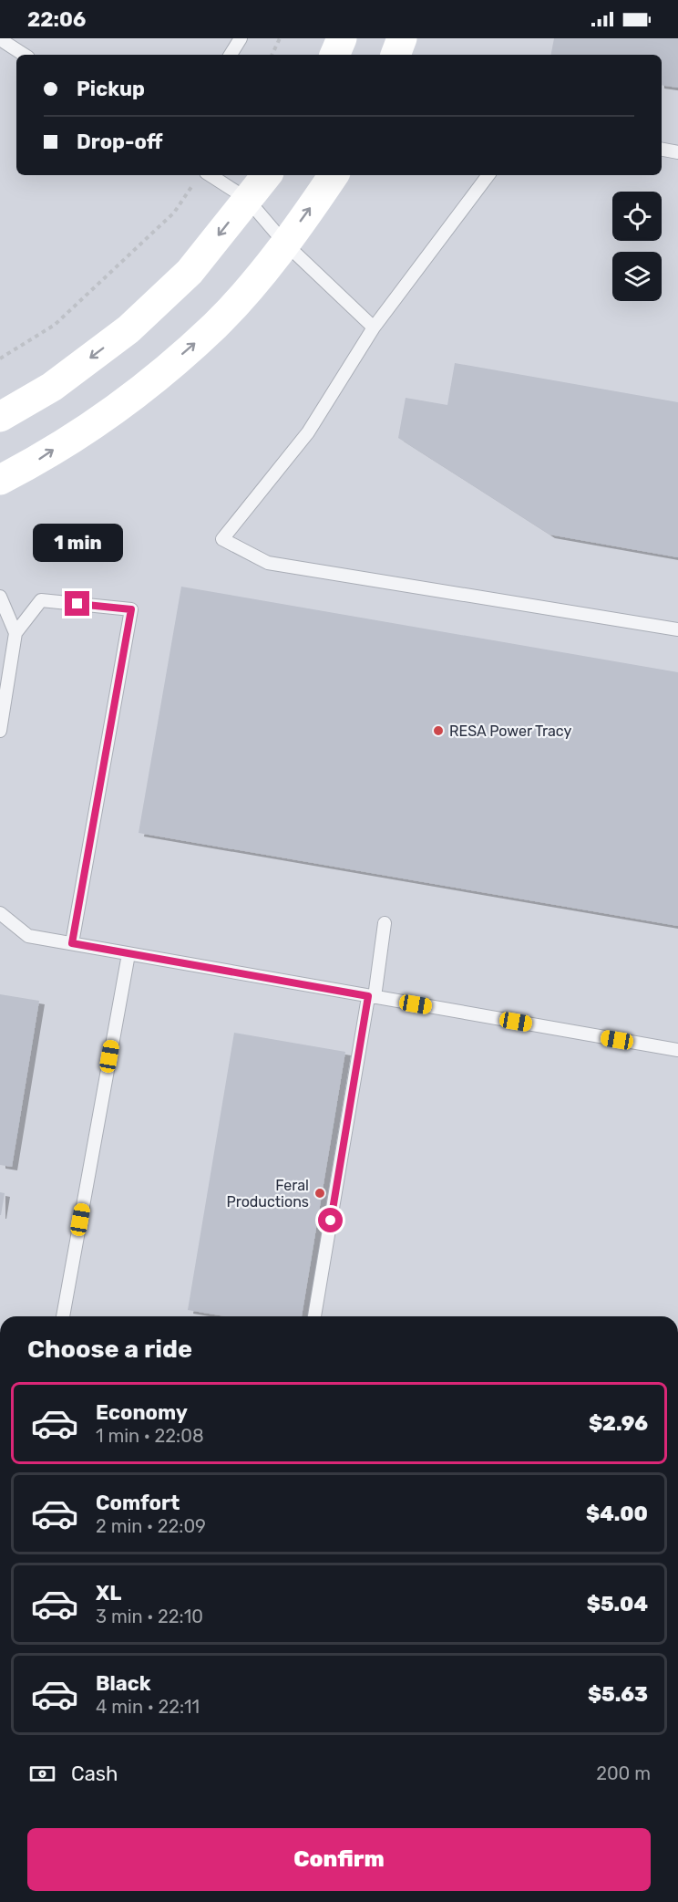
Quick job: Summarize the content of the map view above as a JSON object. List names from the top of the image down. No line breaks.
{"places":["RESA Power Tracy","Feral Productions"],"page":{"status":"22:06","banner":["Pickup","Drop-off"],"bubble":"1 min","heading":"Choose a ride","list":[{"name":"Economy","note":"1 min · 22:08","value":"$2.96"},{"name":"Comfort","note":"2 min · 22:09","value":"$4.00"},{"name":"XL","note":"3 min · 22:10","value":"$5.04"},{"name":"Black","note":"4 min · 22:11","value":"$5.63"}],"pay":["Cash","200 m"],"buttons":"Confirm"}}
